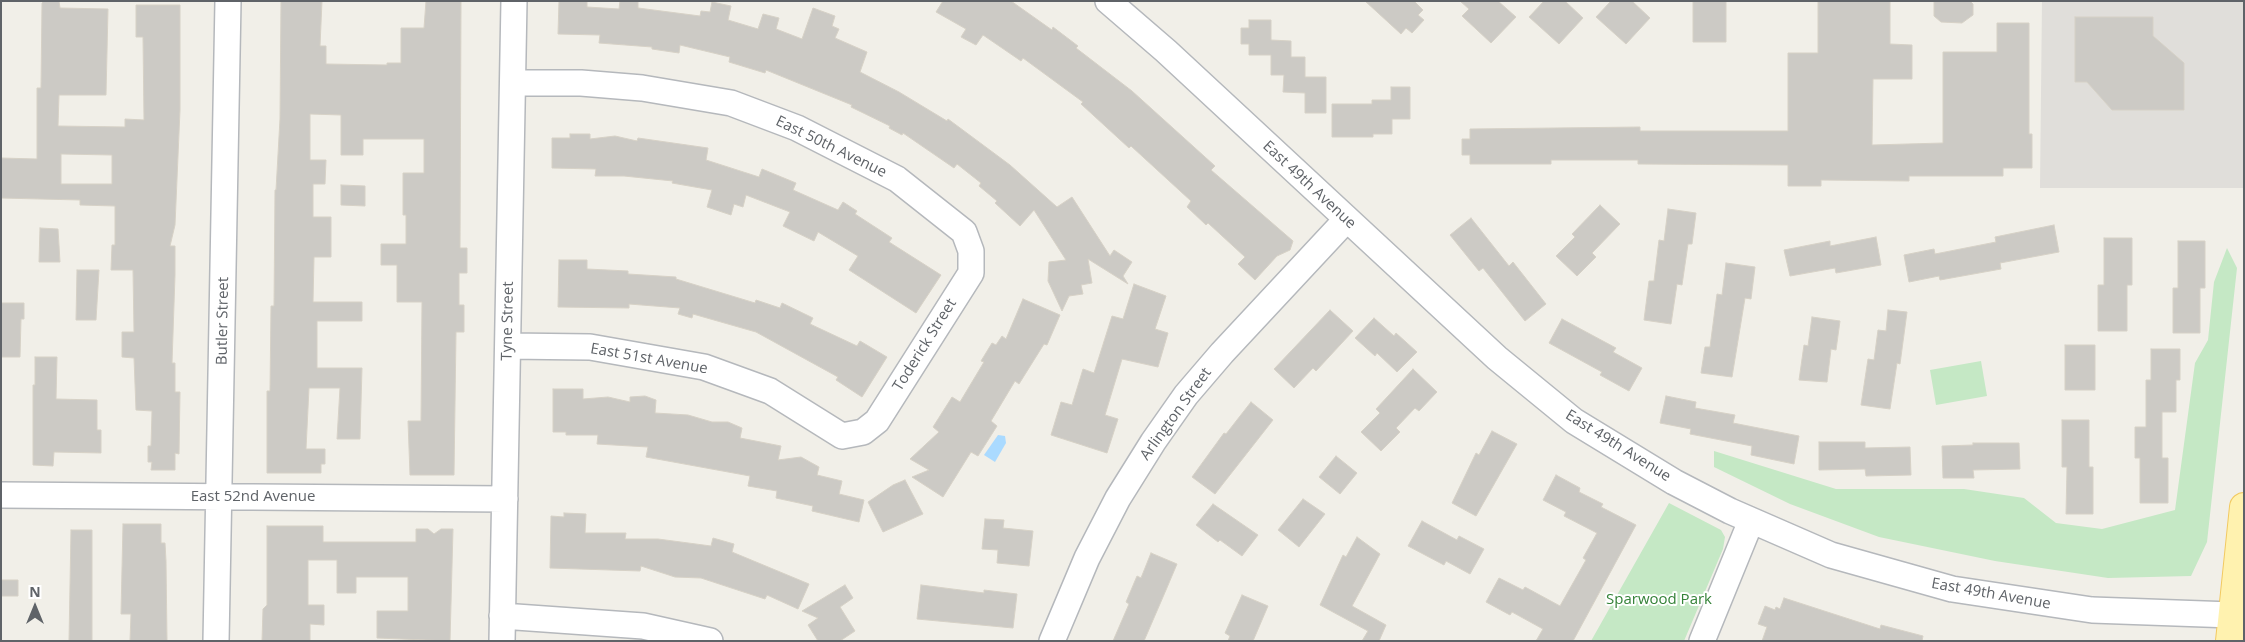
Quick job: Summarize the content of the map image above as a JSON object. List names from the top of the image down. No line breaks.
{"streets":{"street":["East 50th Avenue","East 49th Avenue","Butler Street","Tyne Street","Toderick Street","East 51st Avenue","Arlington Street","East 52nd Avenue"]},"crossings":[["East 50th Avenue","Tyne Street"],["East 50th Avenue","Toderick Street"],["East 49th Avenue","Arlington Street"],["Butler Street","East 52nd Avenue"],["Tyne Street","East 51st Avenue"],["Tyne Street","East 52nd Avenue"],["Toderick Street","East 51st Avenue"]],"parks":["Sparwood Park"],"north":"top"}
